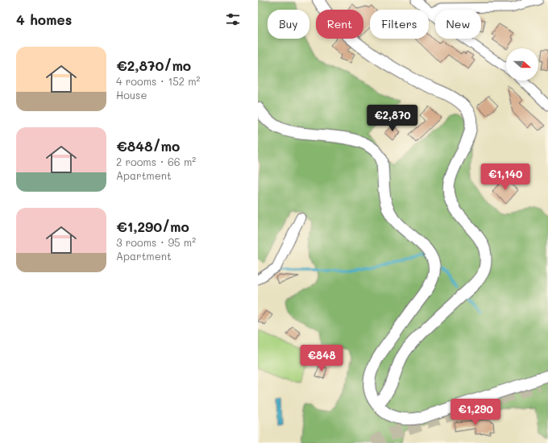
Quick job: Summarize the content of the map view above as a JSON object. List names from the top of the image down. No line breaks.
{"north":"right","page":{"heading":"4 homes","chip":["Buy","Rent","Filters","New"],"list":[{"name":"€2,870/mo","note":"4 rooms · 152 m² · House"},{"name":"€848/mo","note":"2 rooms · 66 m² · Apartment"},{"name":"€1,290/mo","note":"3 rooms · 95 m² · Apartment"}],"price":["€2,870","€1,140","€848","€1,290"]}}
